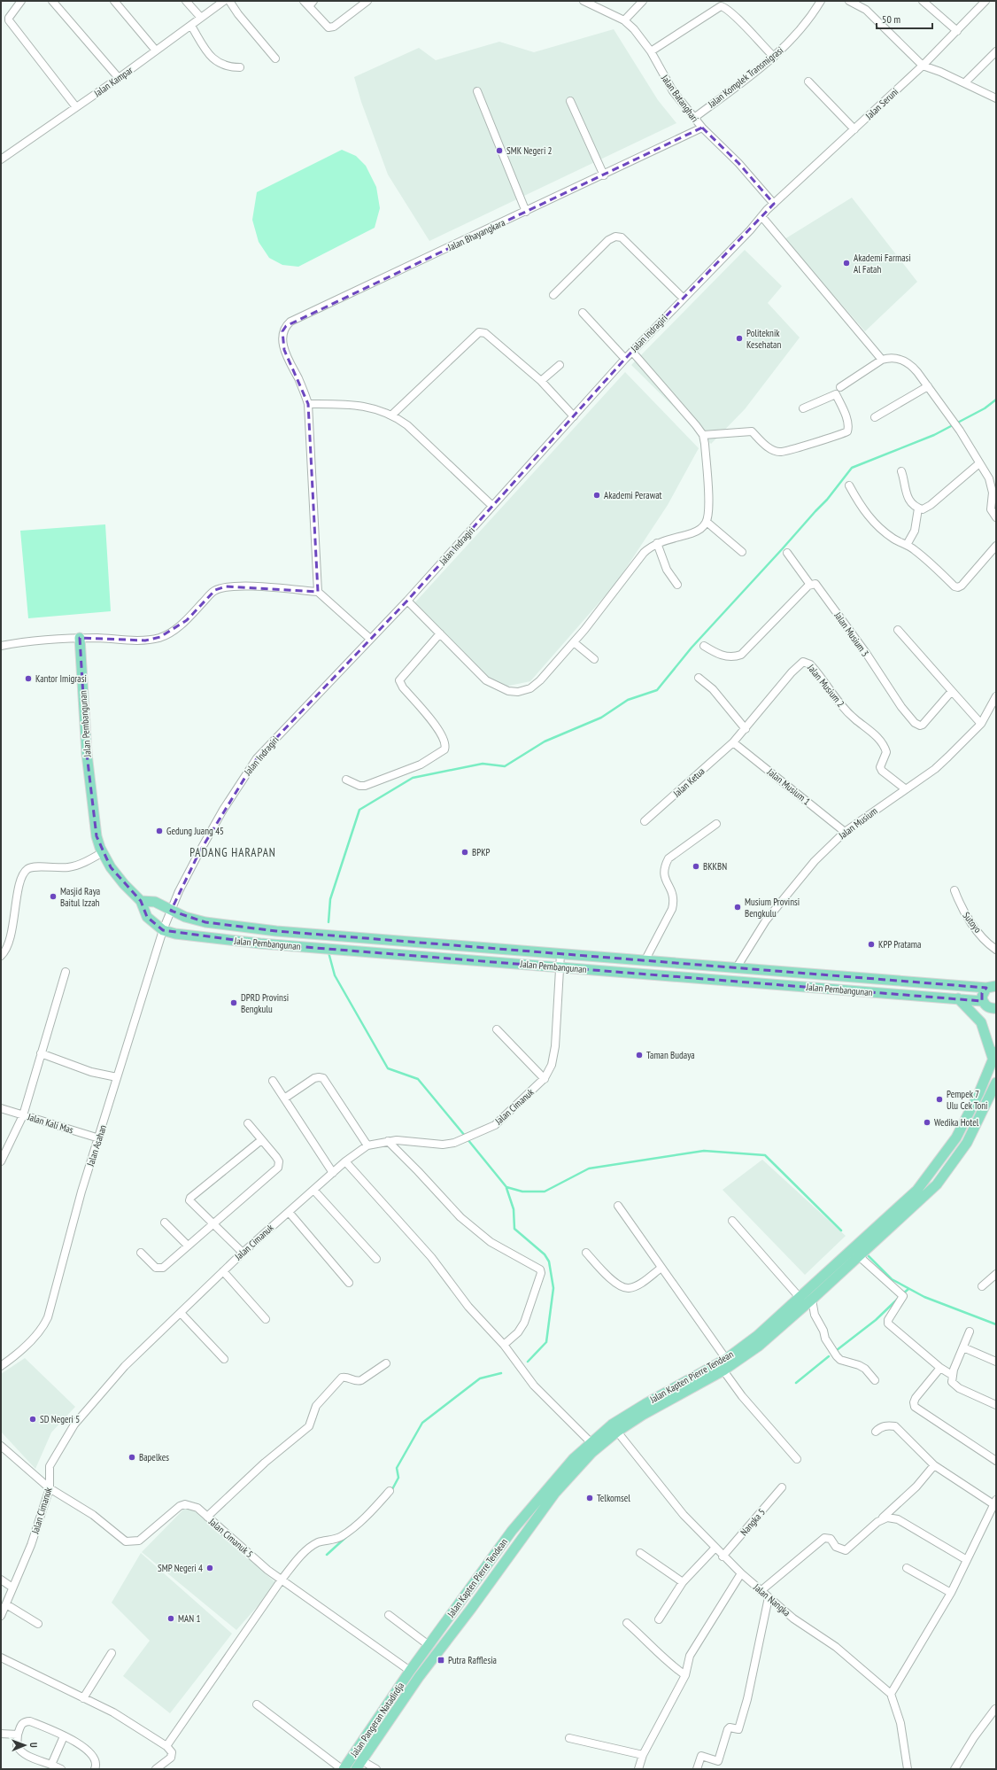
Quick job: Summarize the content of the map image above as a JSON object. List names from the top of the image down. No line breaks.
{"streets":{"main road":["Jalan Pembangunan","Jalan Kapten Pierre Tendean","Jalan Pangeran Natadirdja"],"street":["Jalan Komplek Transmigrasi","Jalan Kampar","Jalan Batanghari","Jalan Seruni","Jalan Bhayangkara","Jalan Indragiri","Jalan Musium 3","Jalan Musium 2","Jalan Ketua","Jalan Musium 1","Jalan Musium","Sutoyo","Jalan Cimanuk","Jalan Kali Mas","Jalan Asahan","Nangka 5","Jalan Cimanuk 5","Jalan Nangka"]},"crossings":[["Jalan Komplek Transmigrasi","Jalan Batanghari"],["Jalan Batanghari","Jalan Seruni"],["Jalan Batanghari","Jalan Bhayangkara"],["Jalan Batanghari","Jalan Indragiri"],["Jalan Seruni","Jalan Indragiri"],["Jalan Indragiri","Jalan Pembangunan"],["Jalan Indragiri","Jalan Asahan"],["Jalan Musium 2","Jalan Ketua"],["Jalan Musium 2","Jalan Musium 1"],["Jalan Musium 2","Jalan Musium"],["Jalan Pembangunan","Jalan Musium"],["Jalan Pembangunan","Jalan Cimanuk"],["Jalan Pembangunan","Jalan Asahan"],["Jalan Ketua","Jalan Musium 1"],["Jalan Musium 1","Jalan Musium"],["Jalan Cimanuk","Jalan Cimanuk 5"],["Jalan Kali Mas","Jalan Asahan"],["Jalan Kapten Pierre Tendean","Jalan Cimanuk 5"],["Jalan Kapten Pierre Tendean","Jalan Nangka"],["Jalan Kapten Pierre Tendean","Jalan Pangeran Natadirdja"],["Nangka 5","Jalan Nangka"],["Jalan Cimanuk 5","Jalan Pangeran Natadirdja"]],"districts":["PADANG HARAPAN"],"places":{"other":["SMK Negeri 2","Akademi Farmasi Al Fatah","Politeknik Kesehatan","Akademi Perawat","Kantor Imigrasi","Gedung Juang 45","BPKP","BKKBN","Masjid Raya Baitul Izzah","Musium Provinsi Bengkulu","KPP Pratama","DPRD Provinsi Bengkulu","Taman Budaya","Pempek 7 Ulu Cek Toni","Wedika Hotel","SD Negeri 5","Bapelkes","Telkomsel","SMP Negeri 4","MAN 1"],"transit":["Putra Rafflesia"]},"scale_bar":"50 m","north":"right"}
